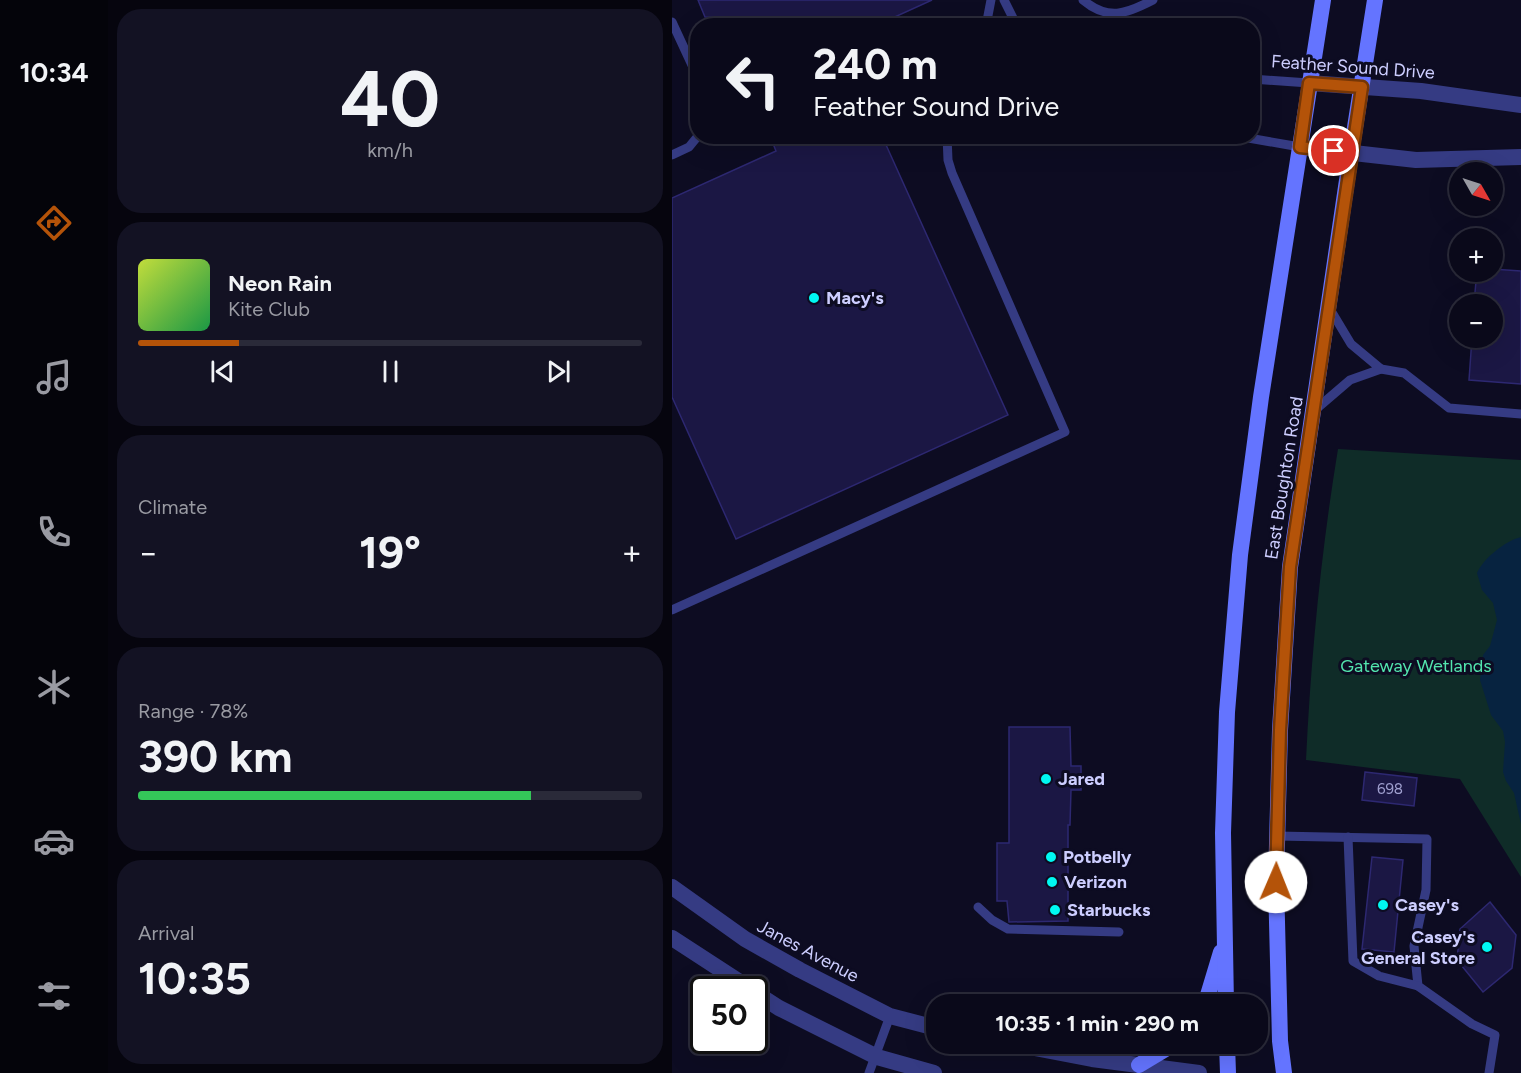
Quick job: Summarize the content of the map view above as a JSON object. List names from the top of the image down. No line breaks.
{"streets":{"main road":["East Boughton Road"],"street":["Feather Sound Drive","Janes Avenue"]},"crossings":[["Feather Sound Drive","East Boughton Road"]],"parks":["Gateway Wetlands"],"places":["Macy's","Jared","Potbelly","Verizon","Casey's","Starbucks","Casey's General Store"],"house_numbers":["698"],"north":"bottom right","page":{"tabs":"10:34","tile":[["40","km/h"],"Climate",["Range · 78%","390 km"],["Arrival","10:35"]],"turn":["240 m","Feather Sound Drive"],"map_buttons":["+","−"],"song":["Neon Rain","Kite Club"],"heat":["−","19°","+"],"limit":"50","trip":"10:35 · 1 min · 290 m"}}
